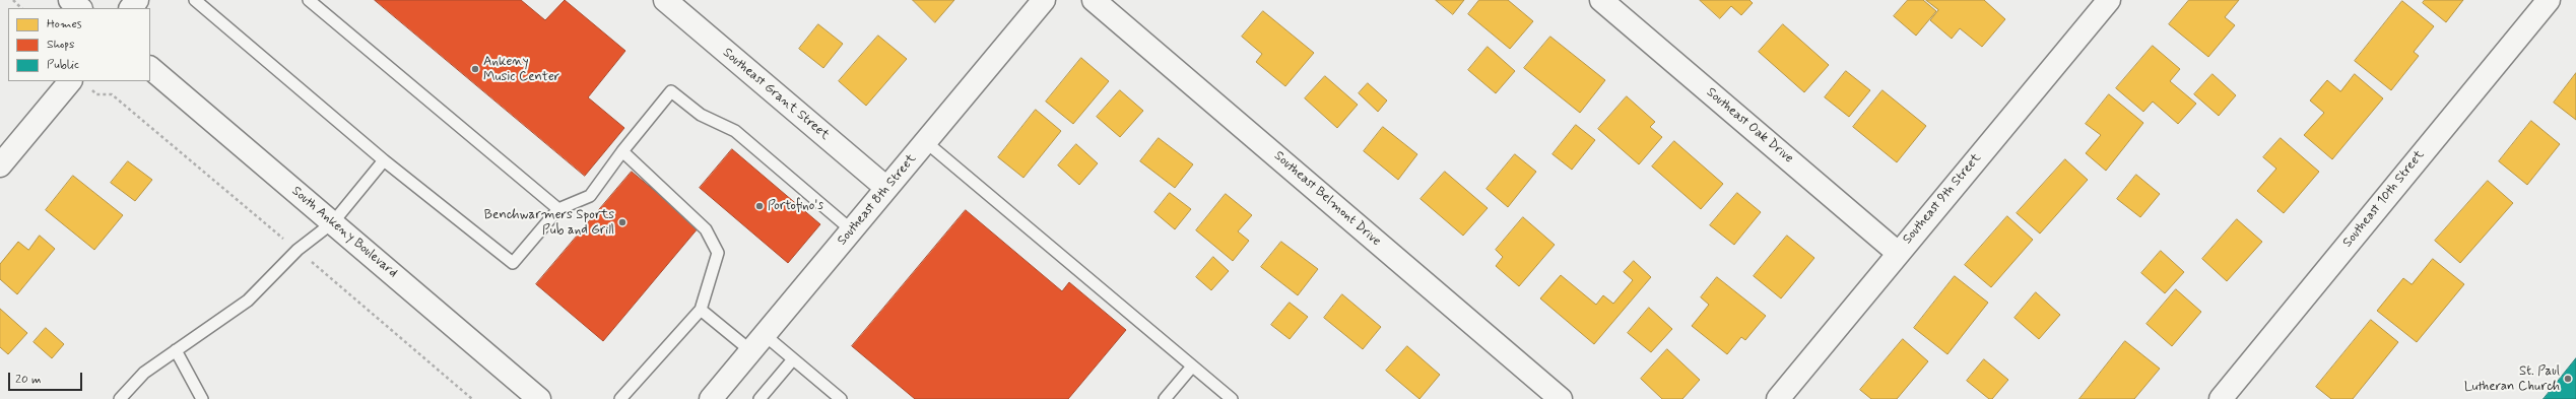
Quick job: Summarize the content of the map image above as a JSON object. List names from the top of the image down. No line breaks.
{"streets":{"street":["Southeast Grant Street","Southeast Oak Drive","Southeast Belmont Drive","Southeast 9th Street","Southeast 10th Street","Southeast 8th Street","South Ankeny Boulevard"]},"crossings":[["Southeast Grant Street","Southeast 8th Street"],["Southeast Oak Drive","Southeast 9th Street"]],"places":["Ankeny Music Center","Portofino's","Benchwarmers Sports Pub and Grill","St. Paul Lutheran Church"],"legend":["Homes","Shops","Public"],"scale_bar":"20 m"}
